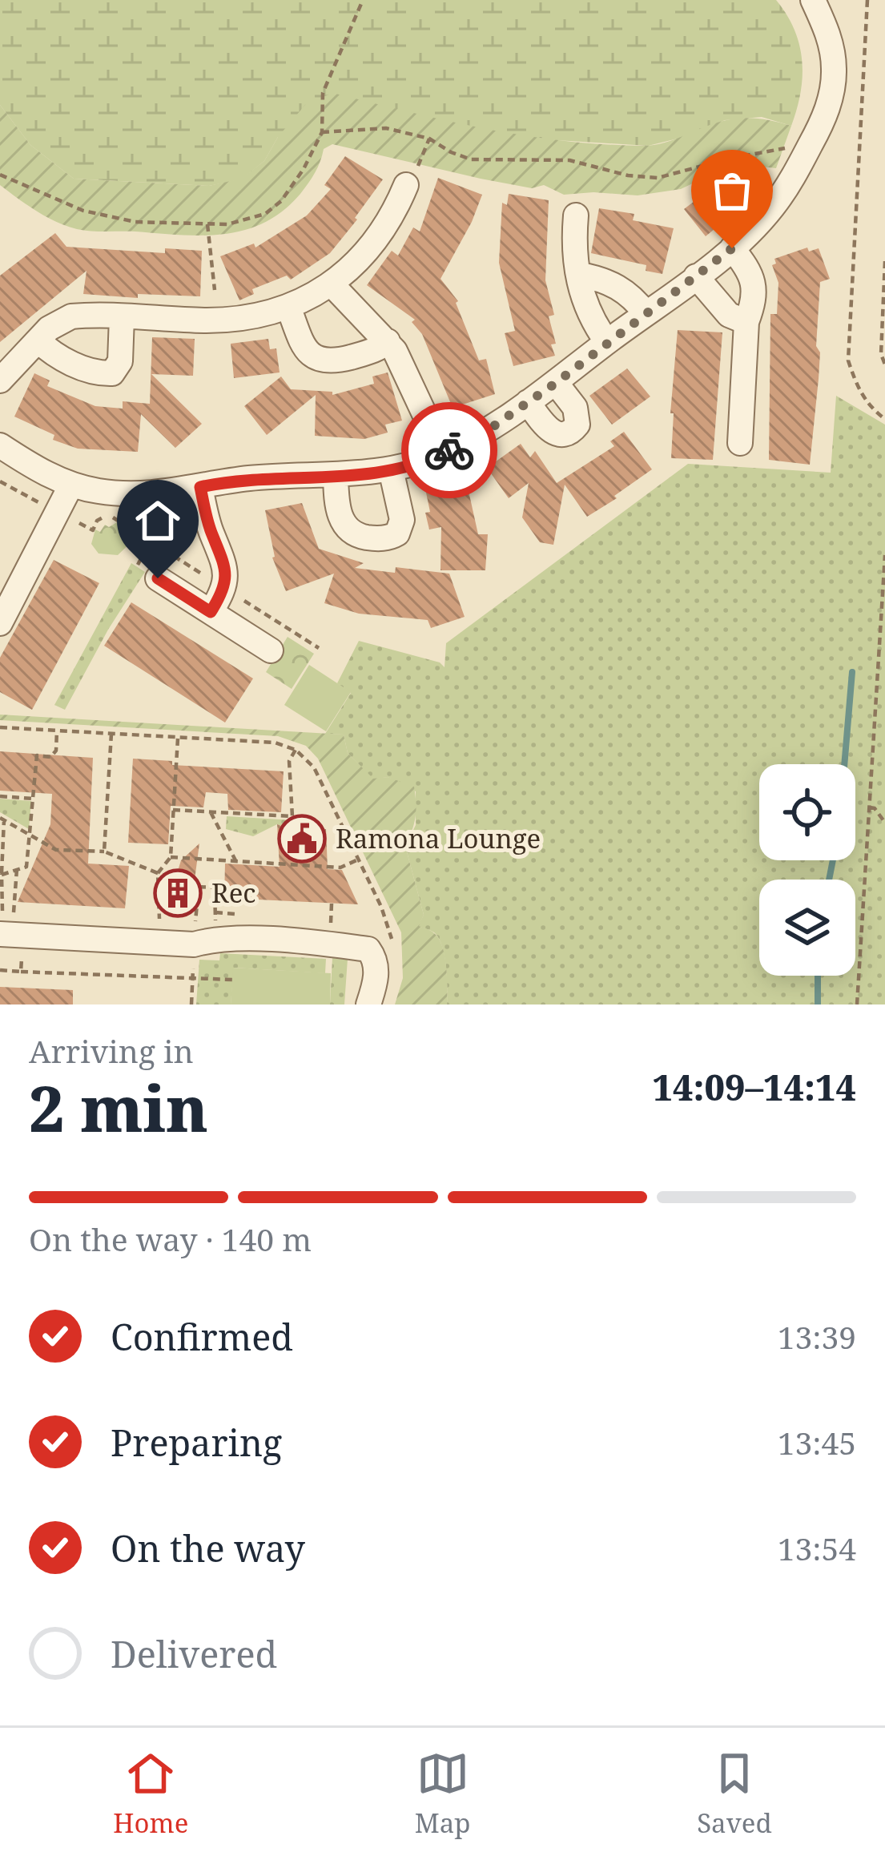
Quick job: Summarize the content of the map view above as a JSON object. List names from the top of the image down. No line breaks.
{"places":{"public building":["Ramona Lounge"],"building":["Rec"]},"page":{"heading":["2 min","Arriving in","14:09–14:14"],"bar":"On the way · 140 m","list":[["Confirmed","13:39"],["Preparing","13:45"],["On the way","13:54"],"Delivered"],"tabs":["Home","Map","Saved"]}}
